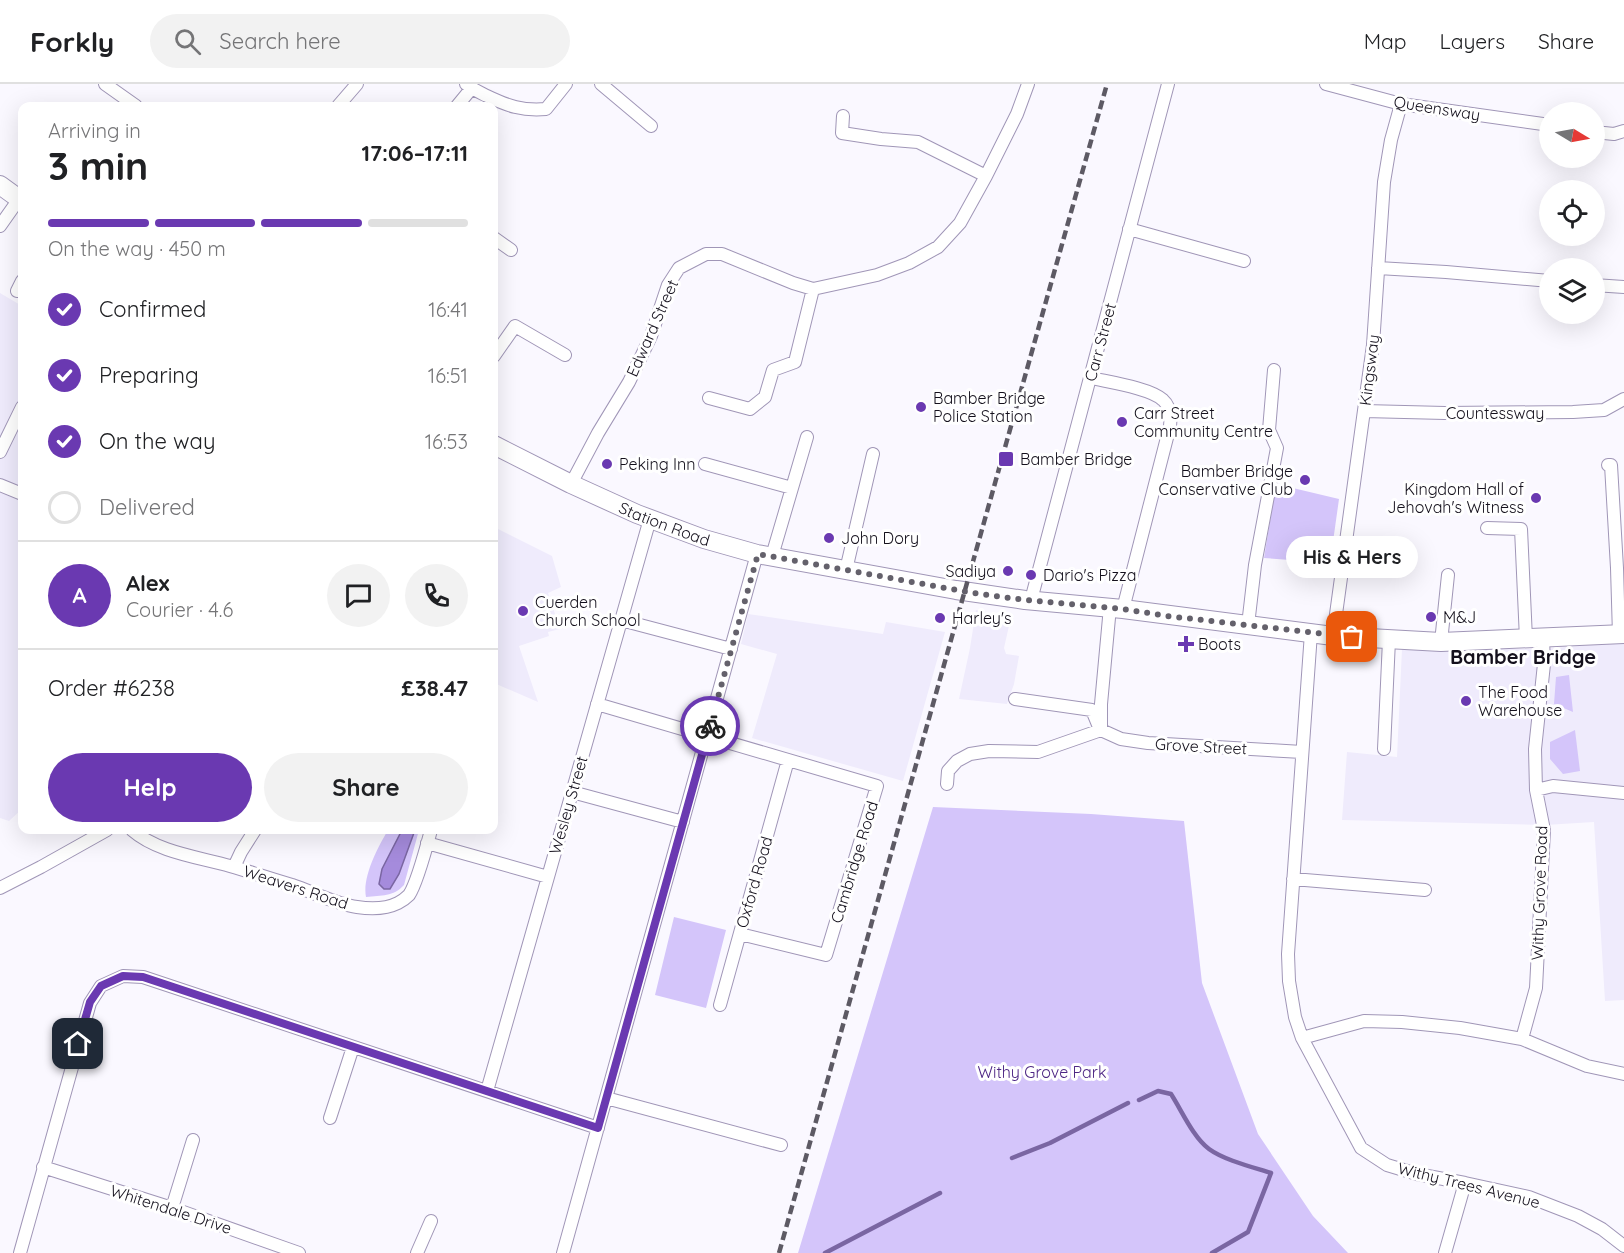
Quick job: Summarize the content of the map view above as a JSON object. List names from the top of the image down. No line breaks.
{"streets":{"main road":["Station Road"],"street":["Queensway","Edward Street","Carr Street","Kingsway","Countessway","Grove Street","Wesley Street","Cambridge Road","Oxford Road","Weavers Road","Withy Grove Road","Withy Trees Avenue","Whitendale Drive"]},"crossings":[["Queensway","Kingsway"],["Edward Street","Station Road"],["Carr Street","Station Road"],["Kingsway","Countessway"],["Kingsway","Station Road"],["Station Road","Wesley Street"],["Station Road","Withy Grove Road"],["Station Road","Withy Trees Avenue"],["Grove Street","Withy Trees Avenue"],["Wesley Street","Cambridge Road"],["Cambridge Road","Oxford Road"]],"districts":["Bamber Bridge"],"parks":["Withy Grove Park"],"places":{"other":["Bamber Bridge Police Station","Carr Street Community Centre","Peking Inn","Bamber Bridge Conservative Club","Kingdom Hall of Jehovah's Witness","John Dory","Sadiya","Dario's Pizza","Cuerden Church School","M&J","Harley's","His & Hers","The Food Warehouse"],"transit":["Bamber Bridge"],"health":["Boots"]},"north":"right","page":{"header":"Forkly","search":"Search here","nav":["Map","Layers","Share"],"heading":["3 min","Arriving in","17:06–17:11"],"panel":["Alex","Courier · 4.6","Order #6238","£38.47"],"bar":"On the way · 450 m","list":[["Confirmed","16:41"],["Preparing","16:51"],["On the way","16:53"],"Delivered"],"bubble":"His & Hers","round":"A","buttons":["Help","Share"]}}
